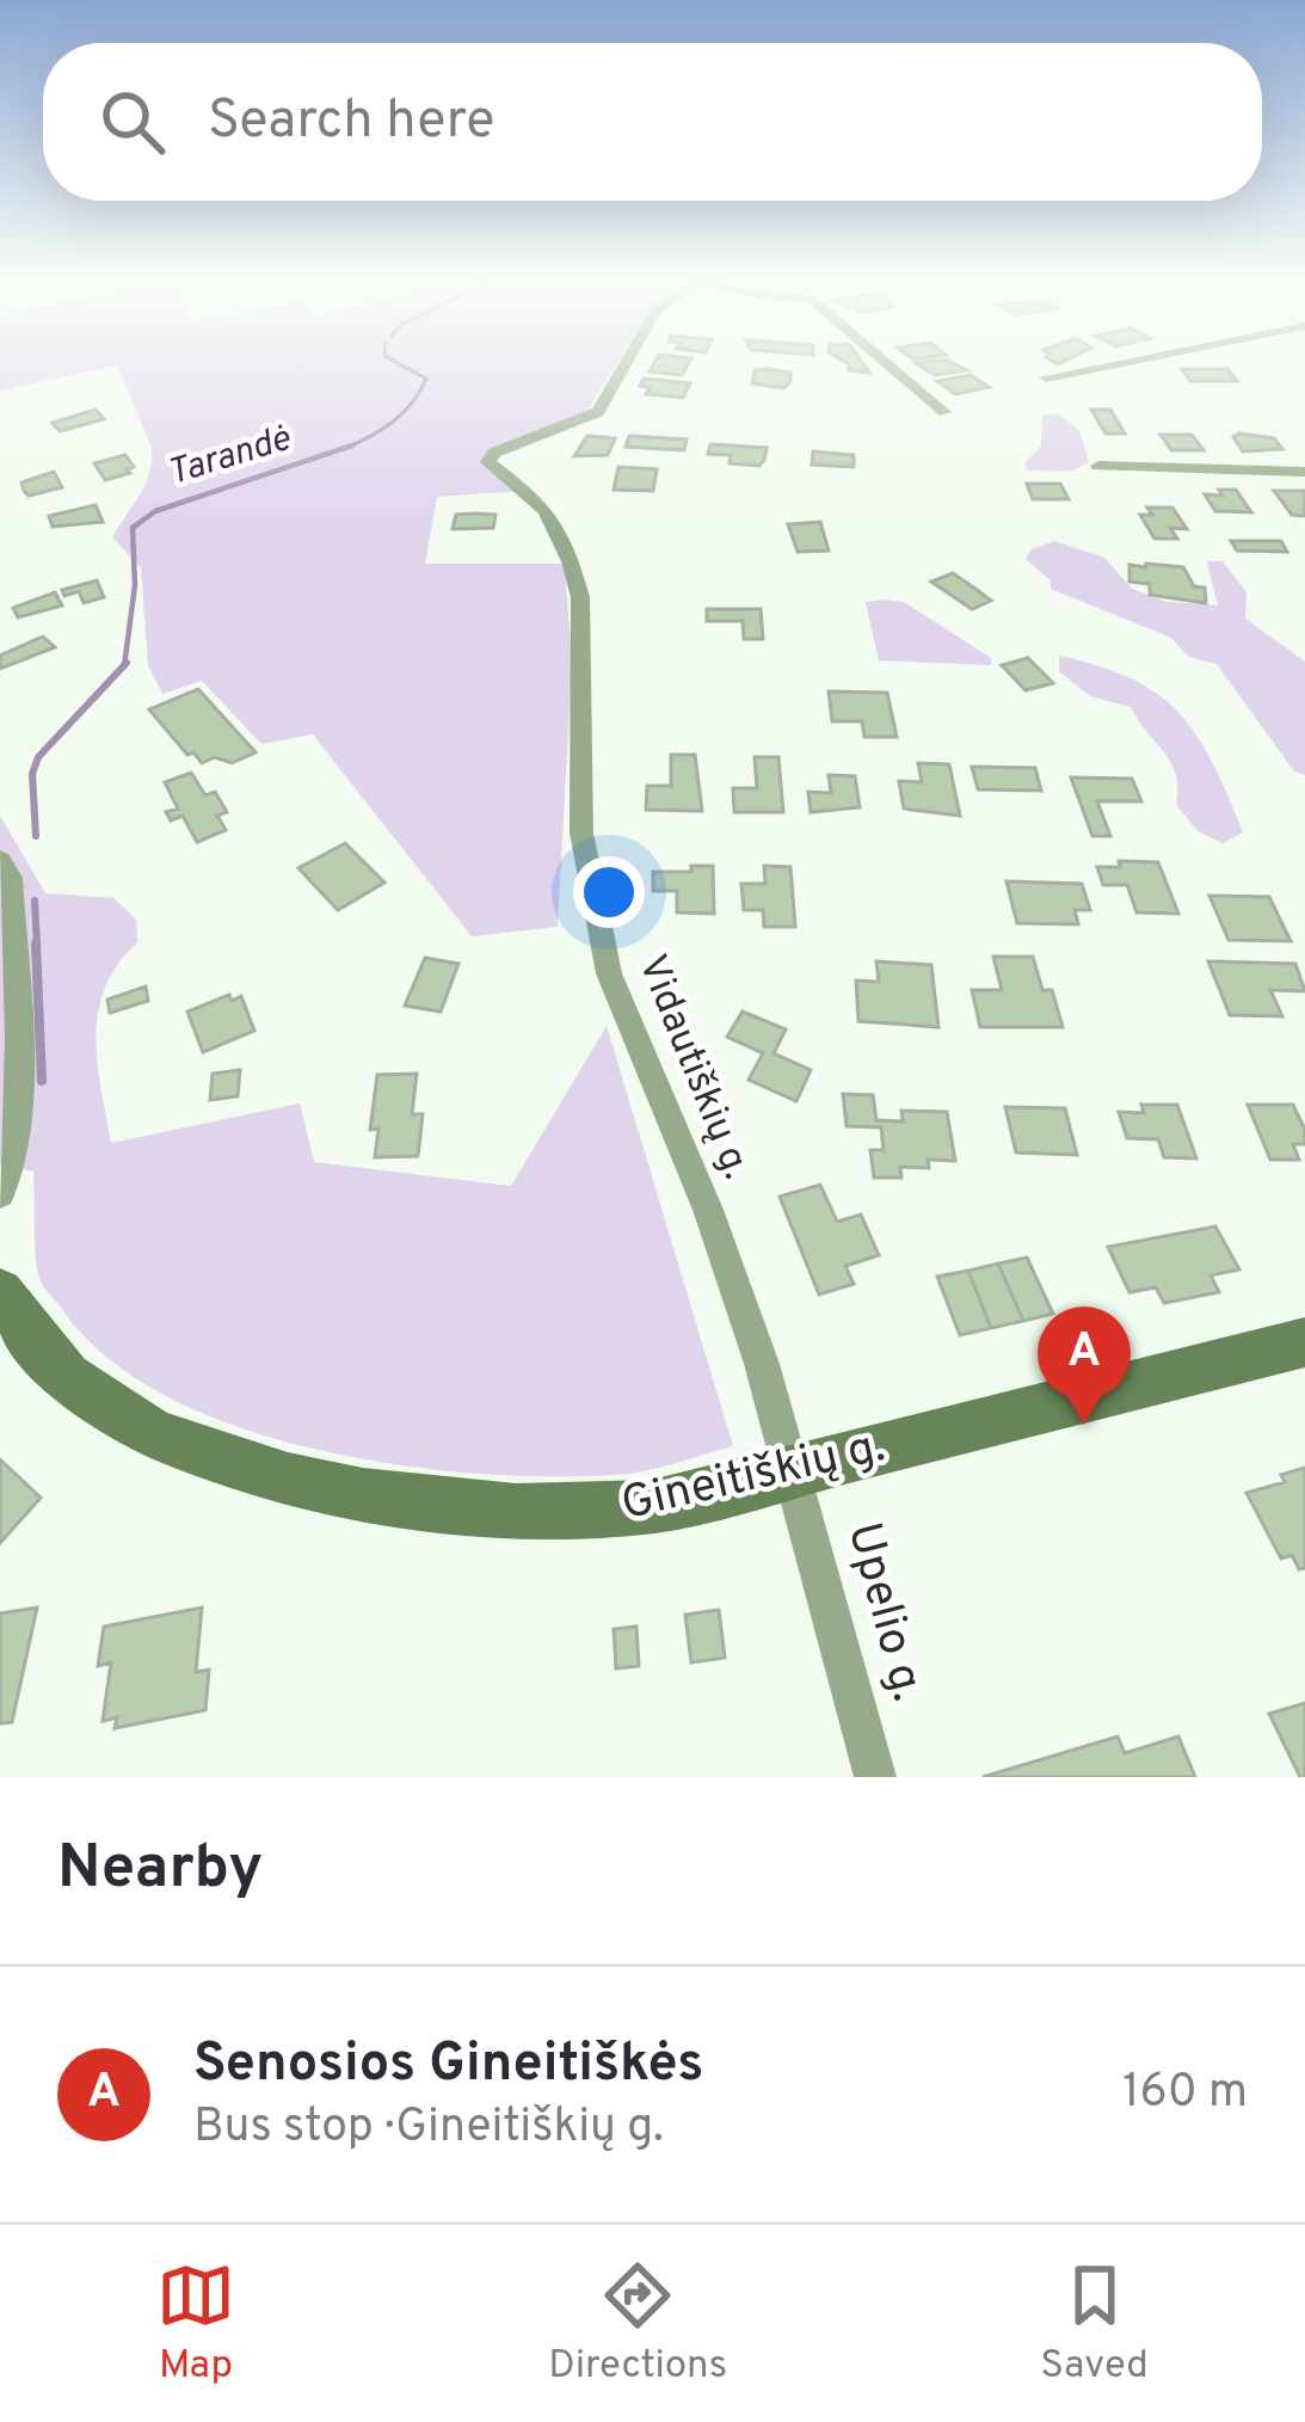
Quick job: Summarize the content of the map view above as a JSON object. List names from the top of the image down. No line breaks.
{"streets":{"street":["Vidautiškių g.","Gineitiškių g.","Upelio g."]},"crossings":[["Vidautiškių g.","Gineitiškių g."],["Vidautiškių g.","Upelio g."],["Gineitiškių g.","Upelio g."]],"water":["Tarandė"],"page":{"search":"Search here","pins":"A","heading":"Nearby","list":[{"mark":"A","name":"Senosios Gineitiškės","note":"Bus stop · Gineitiškių g.","value":"160 m"}],"nav":["Map","Directions","Saved"]}}
